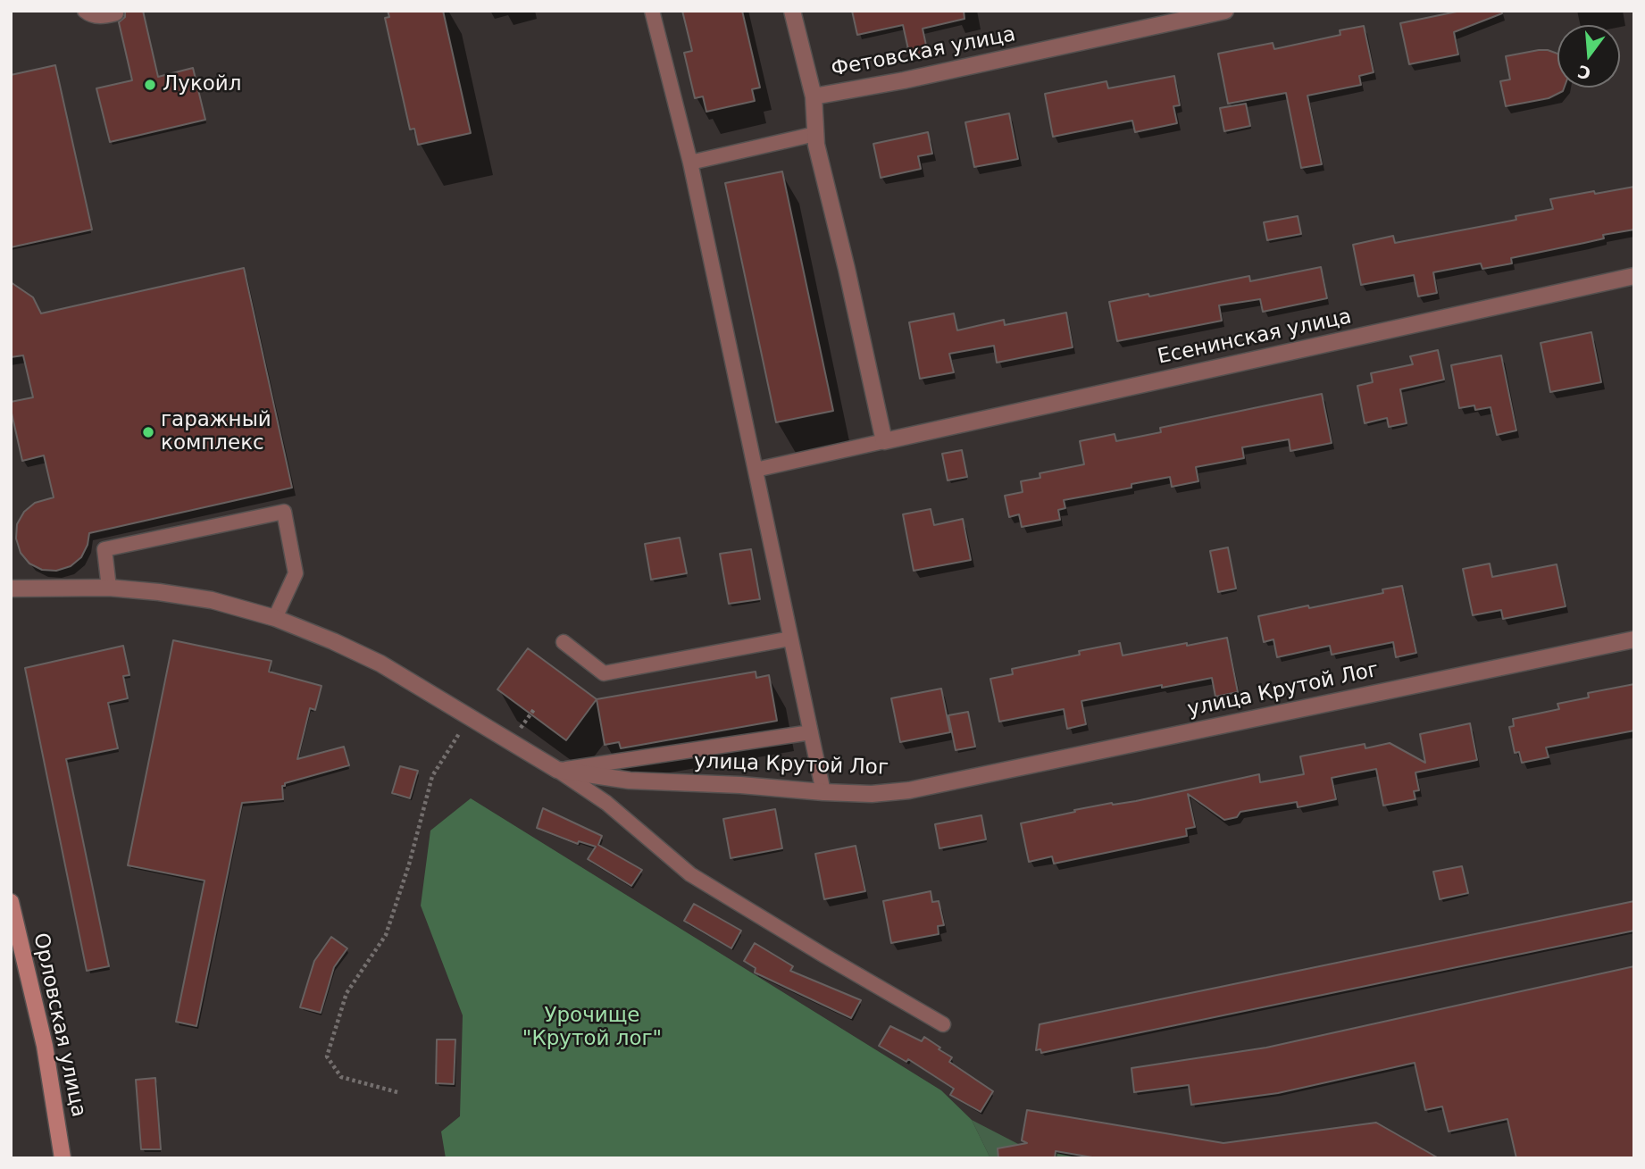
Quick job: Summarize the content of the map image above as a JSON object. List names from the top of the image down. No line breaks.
{"streets":{"street":["Фетовская улица","Есенинская улица","улица Крутой Лог","Орловская улица"]},"parks":["Урочище \"Крутой лог\""],"places":["Лукойл","гаражный комплекс"],"north":"bottom"}
